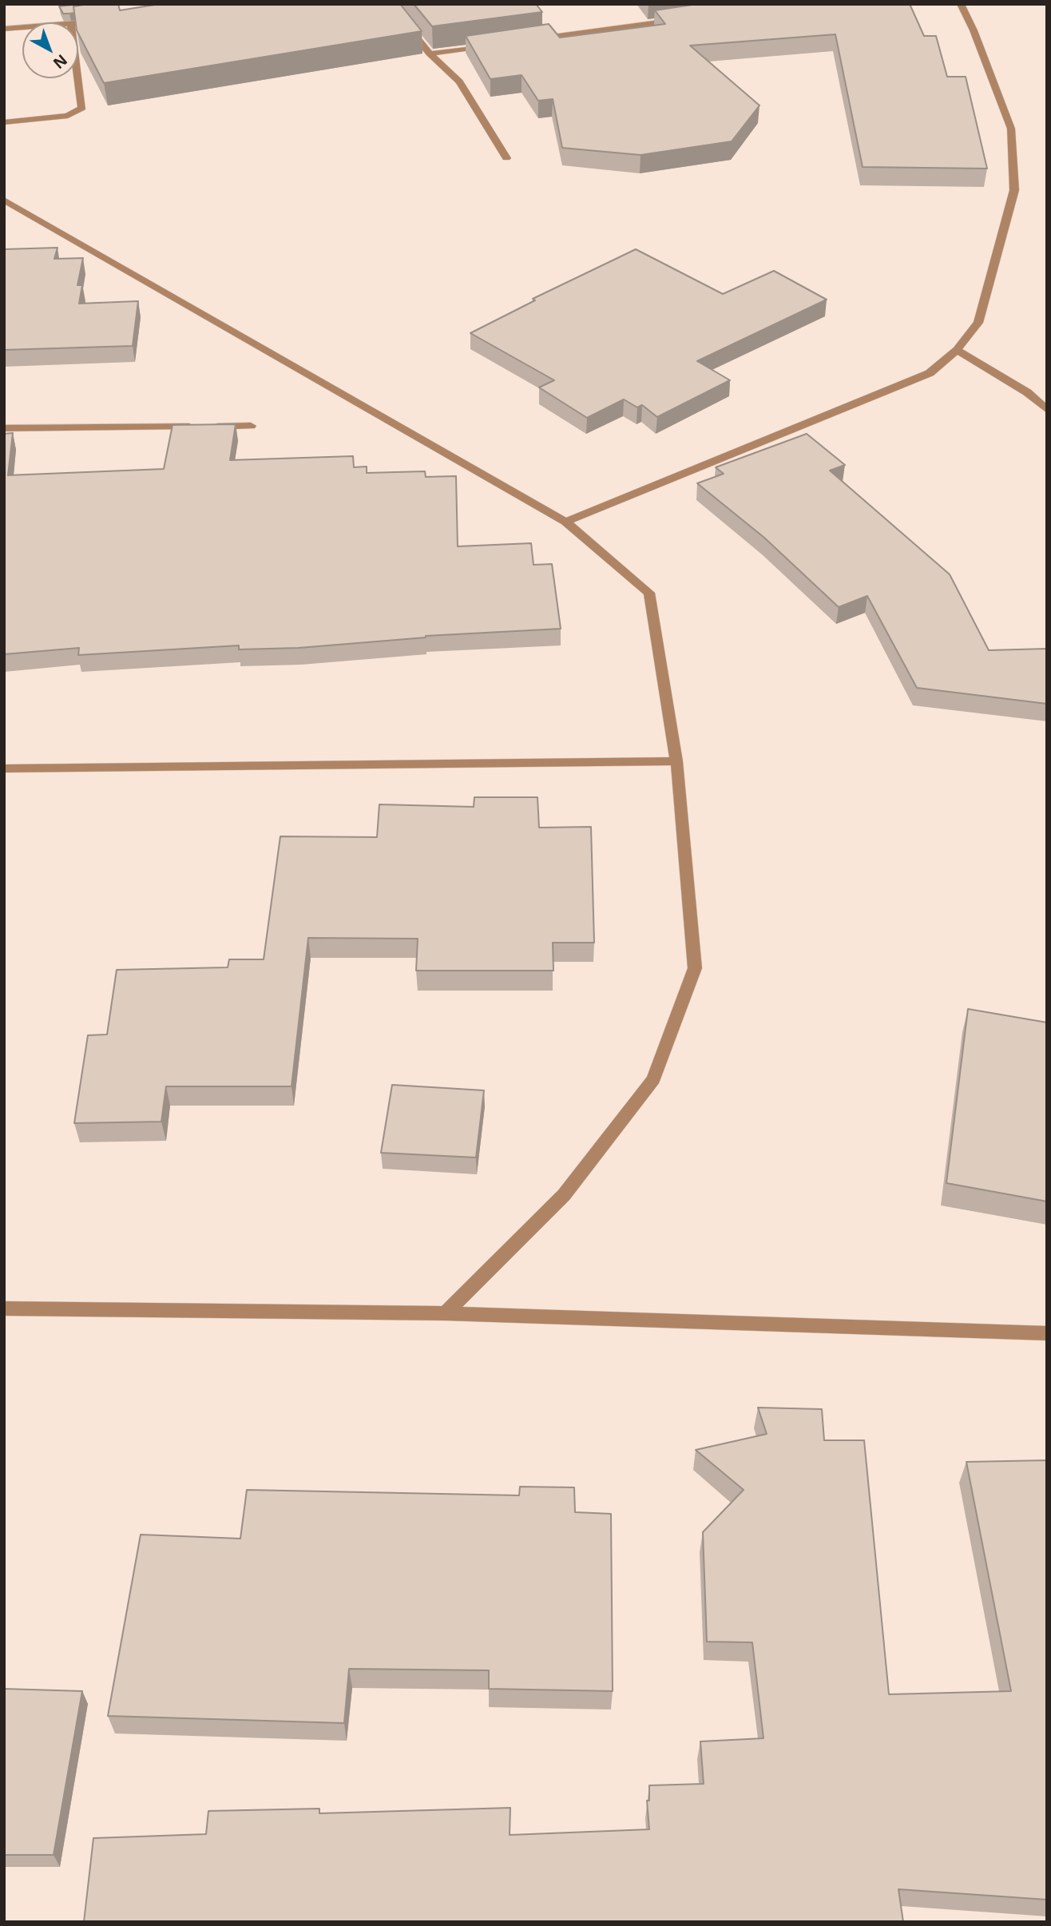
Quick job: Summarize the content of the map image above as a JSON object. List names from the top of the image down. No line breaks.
{"north":"bottom right"}
